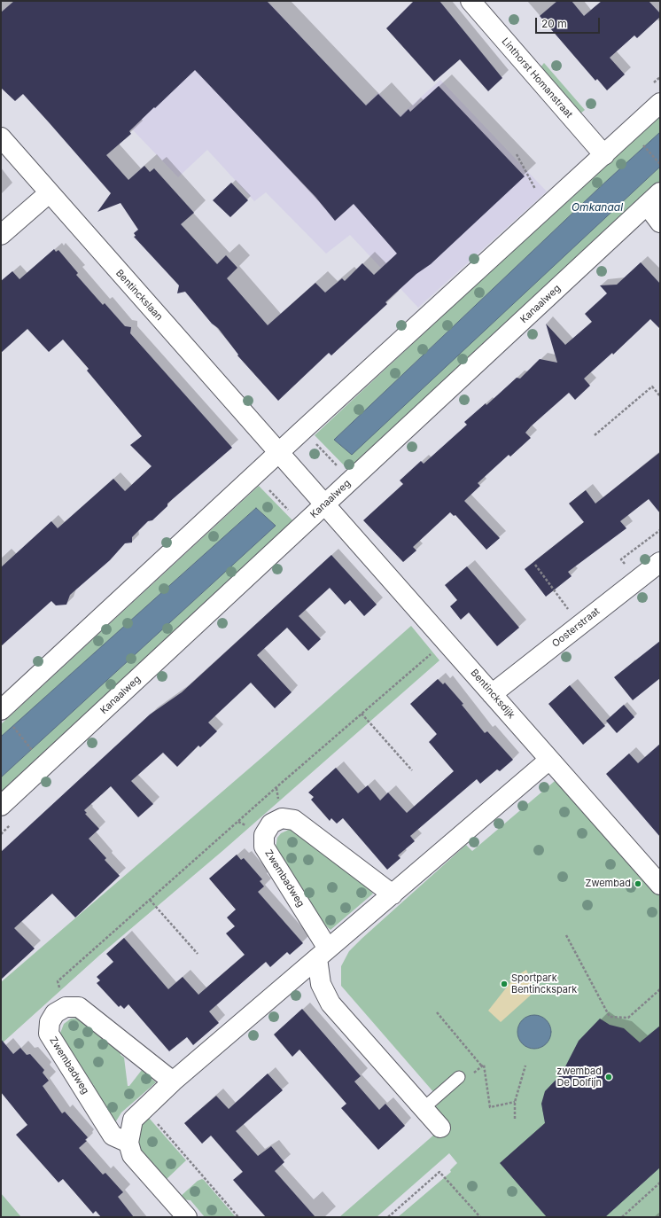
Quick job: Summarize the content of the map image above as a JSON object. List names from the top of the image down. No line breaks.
{"streets":{"street":["Linthorst Homanstraat","Bentinckslaan","Kanaalweg","Oosterstraat","Bentincksdijk","Zwembadweg"]},"crossings":[["Bentinckslaan","Kanaalweg"],["Bentinckslaan","Bentincksdijk"],["Kanaalweg","Bentincksdijk"],["Oosterstraat","Bentincksdijk"]],"water":["Omkanaal"],"places":["Zwembad","Sportpark Bentinckspark","zwembad De Dolfijn"],"scale_bar":"20 m"}
